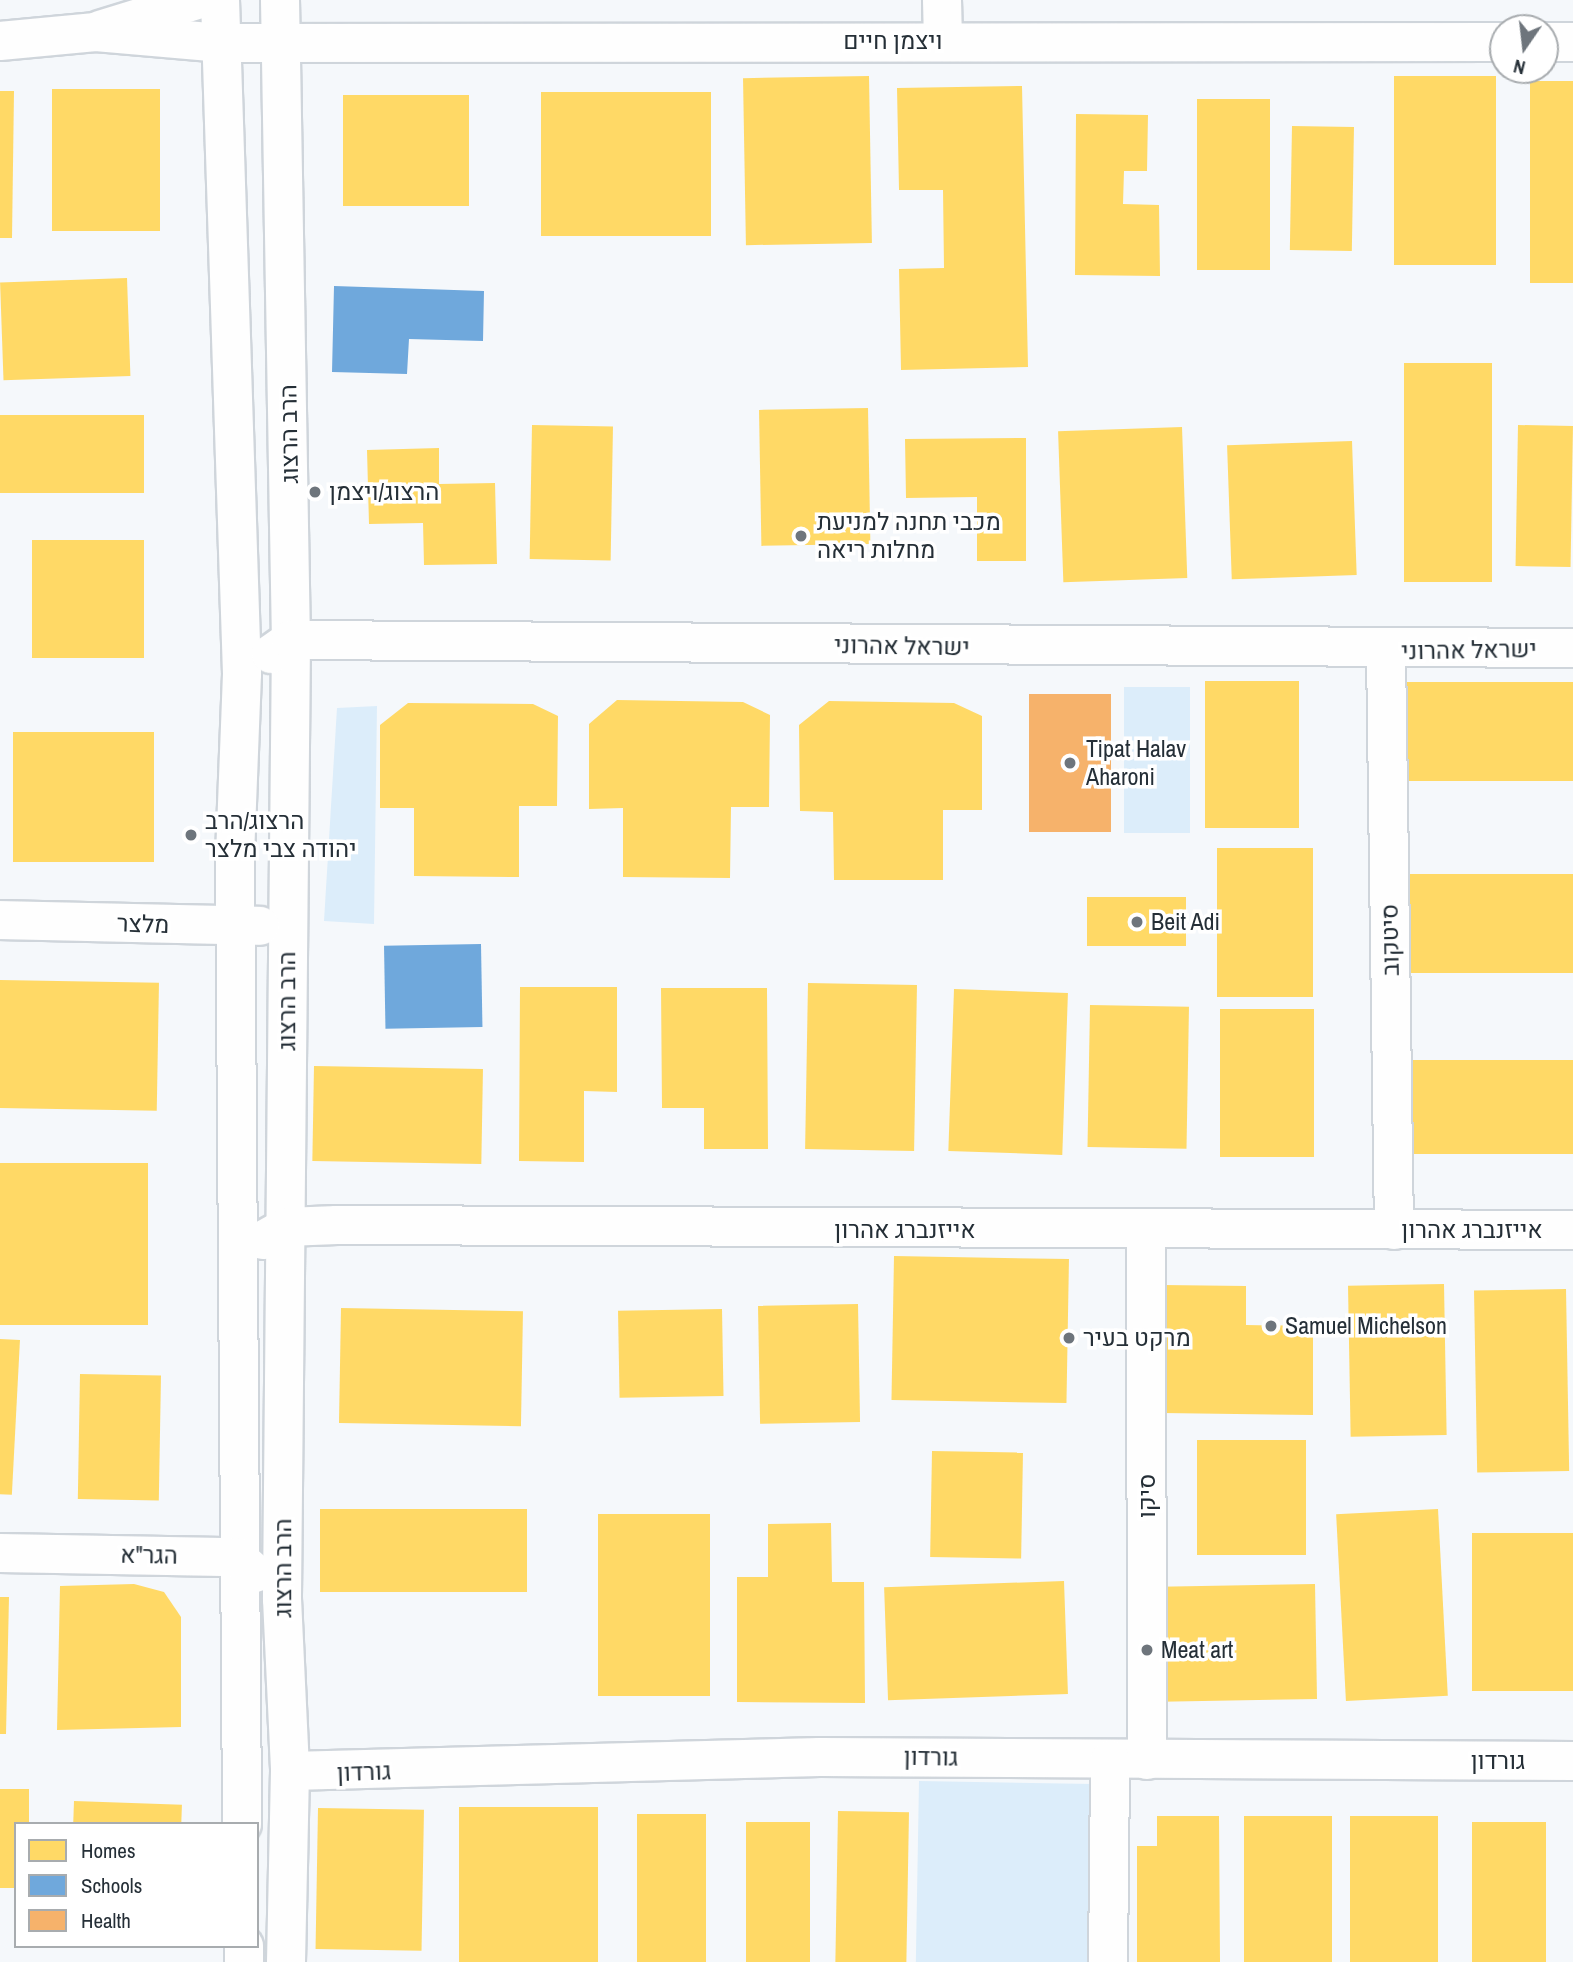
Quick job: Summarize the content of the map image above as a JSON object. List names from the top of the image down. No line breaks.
{"streets":{"street":["ויצמן חיים","הרב הרצוג","ישראל אהרוני","מלצר","סיטקוב","אייזנברג אהרון","סיקו","הגר\"א","גורדון"]},"crossings":[["ויצמן חיים","הרב הרצוג"],["הרב הרצוג","ישראל אהרוני"],["הרב הרצוג","מלצר"],["הרב הרצוג","אייזנברג אהרון"],["הרב הרצוג","הגר\"א"],["הרב הרצוג","גורדון"],["ישראל אהרוני","סיטקוב"],["סיטקוב","אייזנברג אהרון"],["אייזנברג אהרון","סיקו"],["סיקו","גורדון"]],"places":["הרצוג/ויצמן","מכבי תחנה למניעת מחלות ריאה","Tipat Halav Aharoni","הרצוג/הרב יהודה צבי מלצר","Beit Adi","Samuel Michelson","מרקט בעיר","Meat art"],"legend":["Homes","Schools","Health"],"north":"bottom"}
